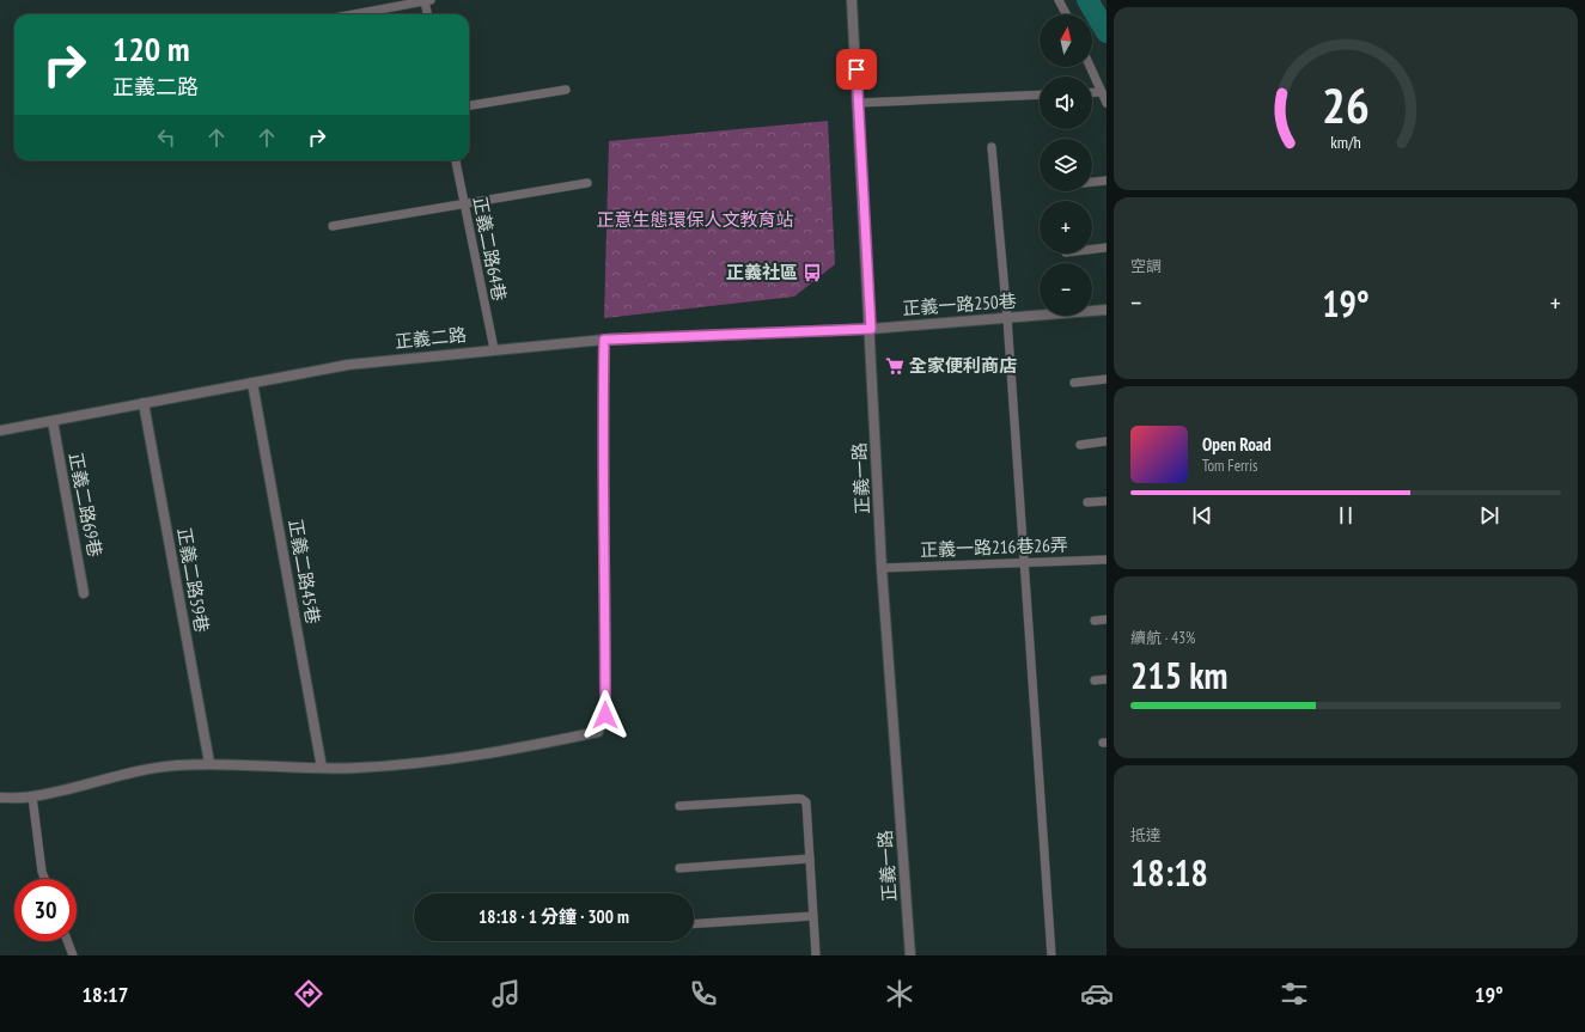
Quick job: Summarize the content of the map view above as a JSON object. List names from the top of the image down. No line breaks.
{"streets":{"street":["正義一路250巷","正義二路","正義一路","正義二路69巷","正義二路45巷","正義二路59巷"],"lane":["正義二路64巷","正義一路216巷26弄"]},"crossings":[["正義二路64巷","正義二路"],["正義一路250巷","正義二路"],["正義一路250巷","正義一路"],["正義二路","正義一路"],["正義二路","正義二路69巷"],["正義二路","正義二路45巷"],["正義二路","正義二路59巷"],["正義一路","正義一路216巷26弄"]],"parks":["正意生態環保人文教育站"],"places":{"bus stop":["正義社區"],"supermarket":["全家便利商店"]},"north":"top","page":{"map_buttons":["+","−"],"turn":["120 m","正義二路"],"tile":["空調",["續航 · 43%","215 km"],["抵達","18:18"]],"heat":["−","19°","+"],"song":["Open Road","Tom Ferris"],"limit":"30","trip":"18:18 · 1 分鐘 · 300 m","tabs":["18:17","19°"],"gauge":["26","km/h"]}}
